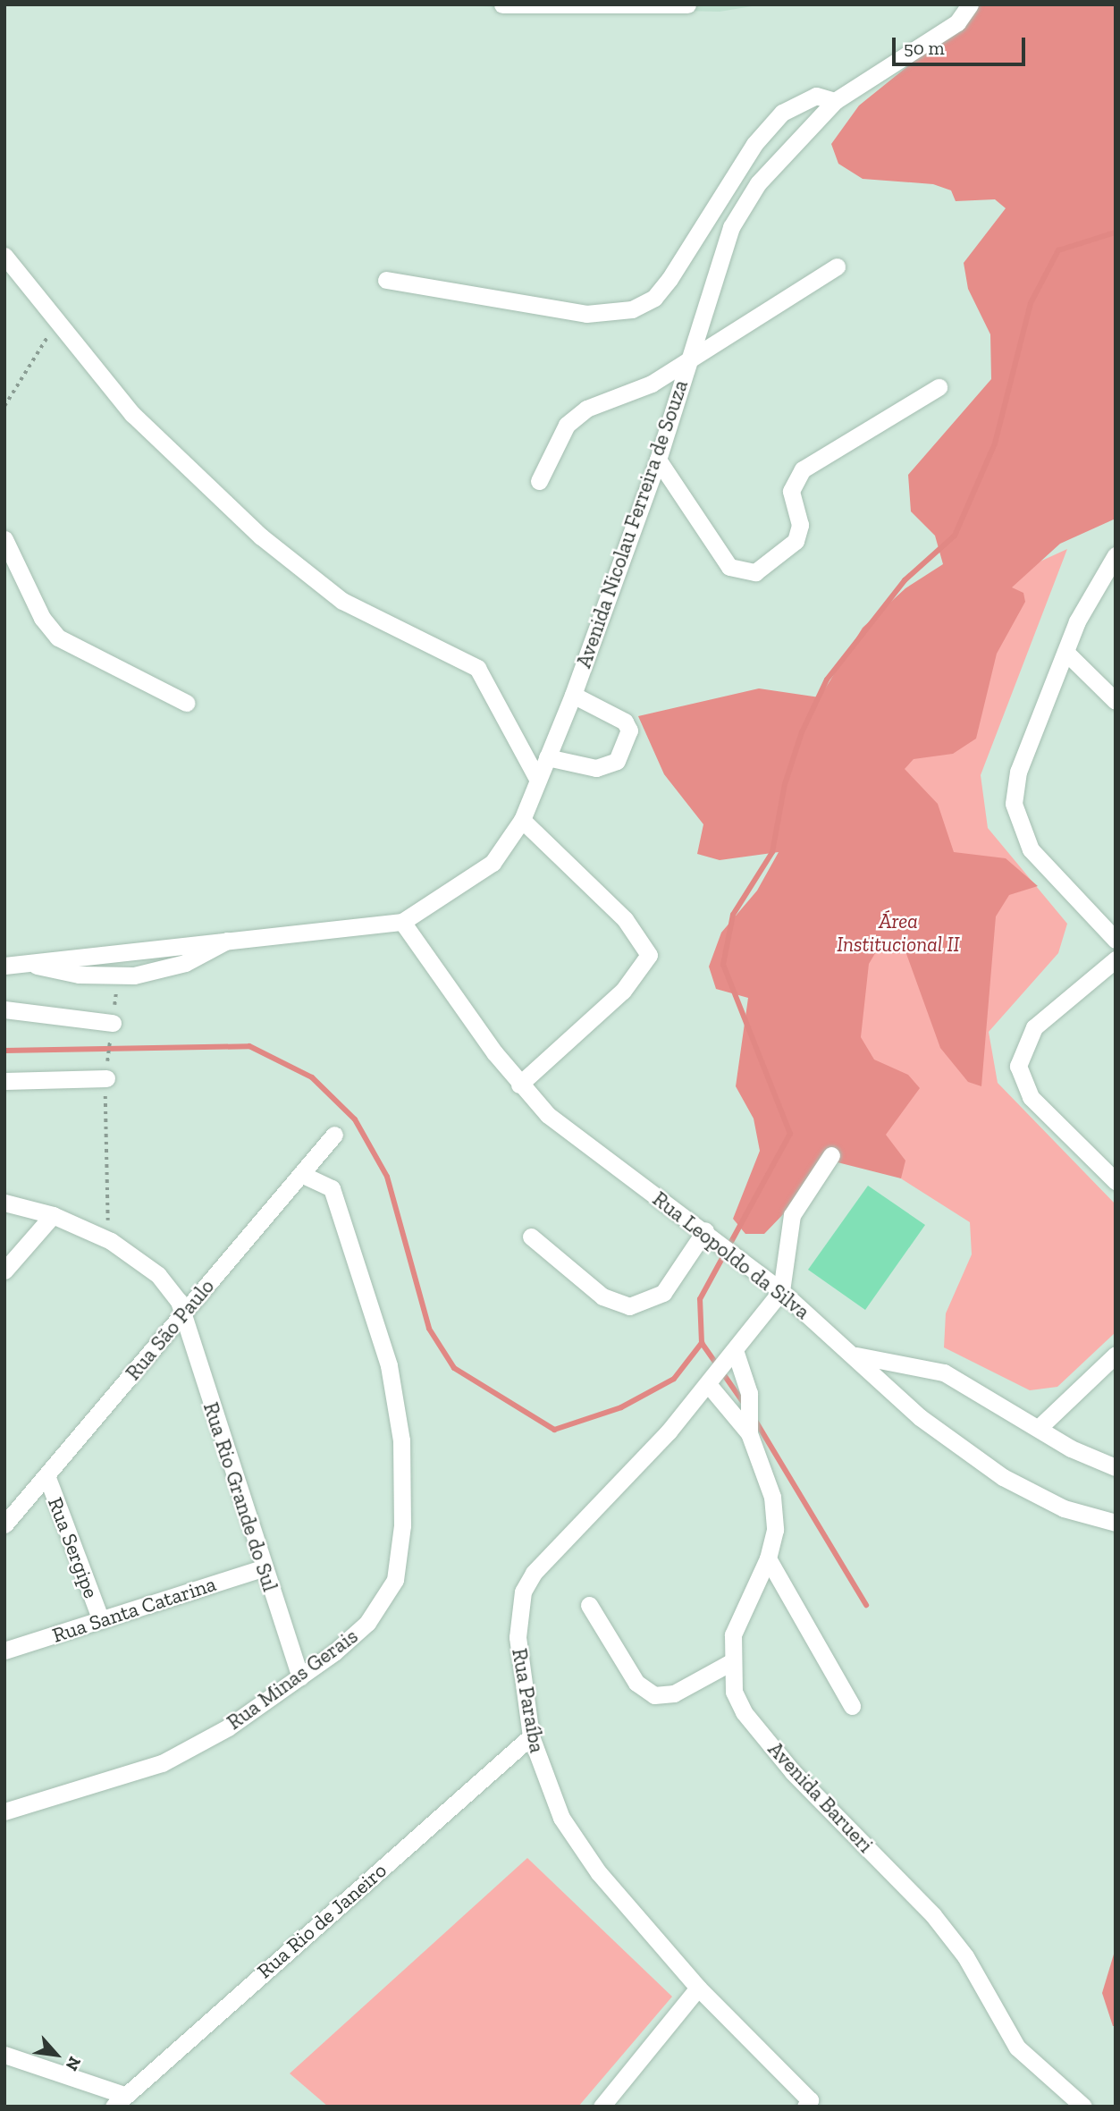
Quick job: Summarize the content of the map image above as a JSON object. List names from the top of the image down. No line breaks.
{"streets":{"street":["Avenida Nicolau Ferreira de Souza","Rua Leopoldo da Silva","Rua São Paulo","Rua Rio Grande do Sul","Rua Sergipe","Rua Santa Catarina","Rua Minas Gerais","Rua Paraíba","Avenida Barueri","Rua Rio de Janeiro"]},"crossings":[["Avenida Nicolau Ferreira de Souza","Rua Leopoldo da Silva"],["Rua Leopoldo da Silva","Rua Paraíba"],["Rua São Paulo","Rua Rio Grande do Sul"],["Rua São Paulo","Rua Sergipe"],["Rua São Paulo","Rua Minas Gerais"],["Rua Rio Grande do Sul","Rua Santa Catarina"],["Rua Rio Grande do Sul","Rua Minas Gerais"],["Rua Sergipe","Rua Santa Catarina"],["Rua Paraíba","Avenida Barueri"],["Rua Paraíba","Rua Rio de Janeiro"]],"parks":["Área Institucional II"],"scale_bar":"50 m","north":"bottom right"}
